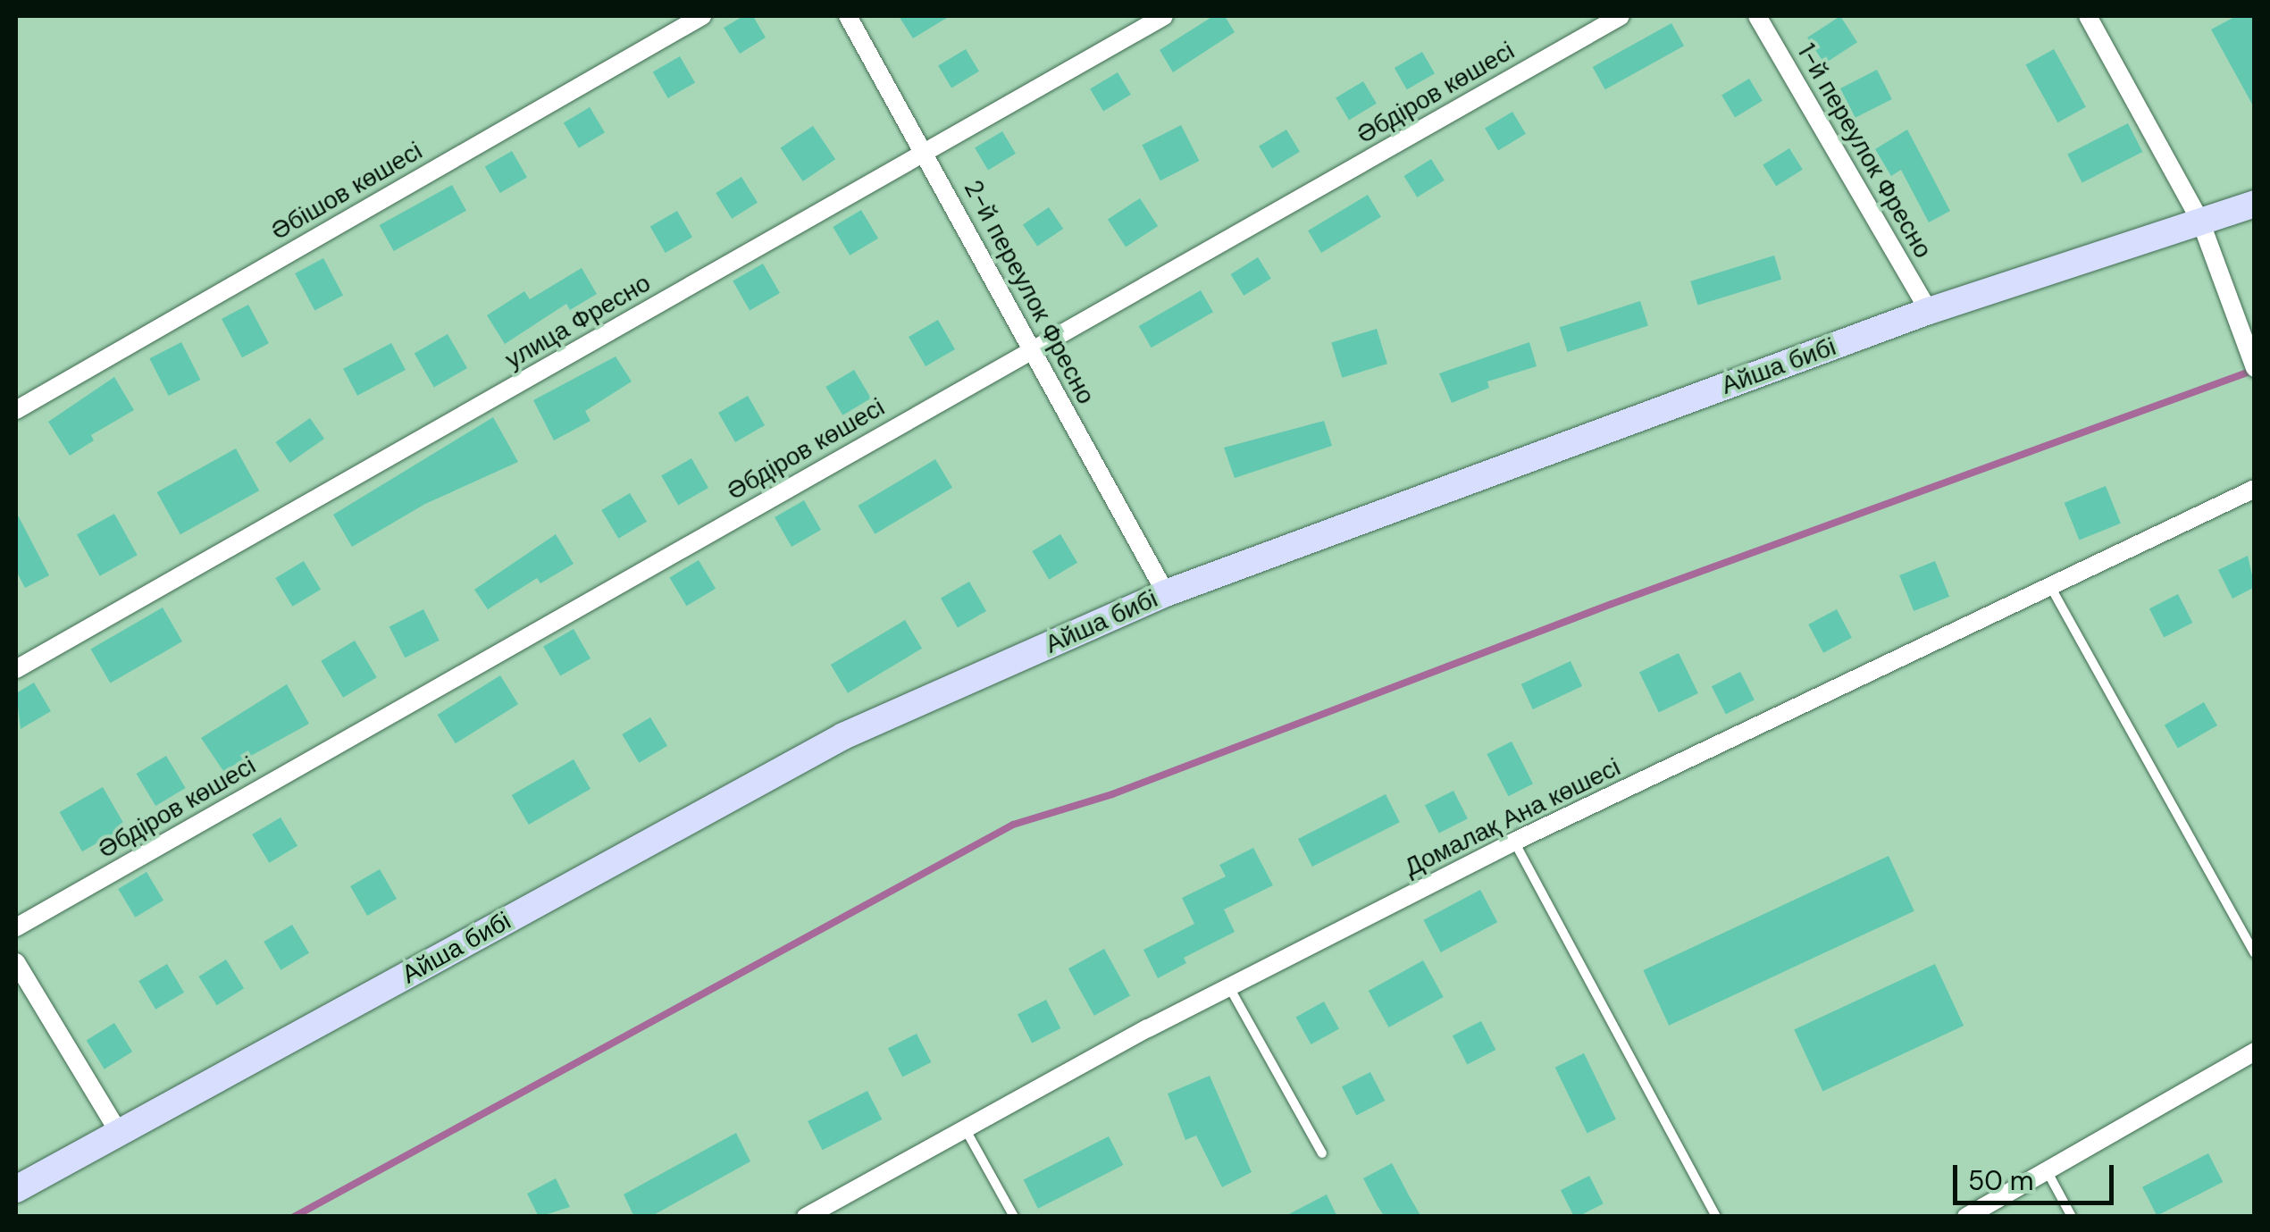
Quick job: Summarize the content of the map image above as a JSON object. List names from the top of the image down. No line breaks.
{"streets":{"main road":["Айша бибі"],"street":["Әбдіров көшесі","1-й переулок Фресно","Әбішов көшесі","2-й переулок Фресно","улица Фресно","Домалақ Ана көшесі"]},"crossings":[["Әбдіров көшесі","2-й переулок Фресно"],["1-й переулок Фресно","Айша бибі"],["2-й переулок Фресно","улица Фресно"],["2-й переулок Фресно","Айша бибі"]],"scale_bar":"50 m"}
